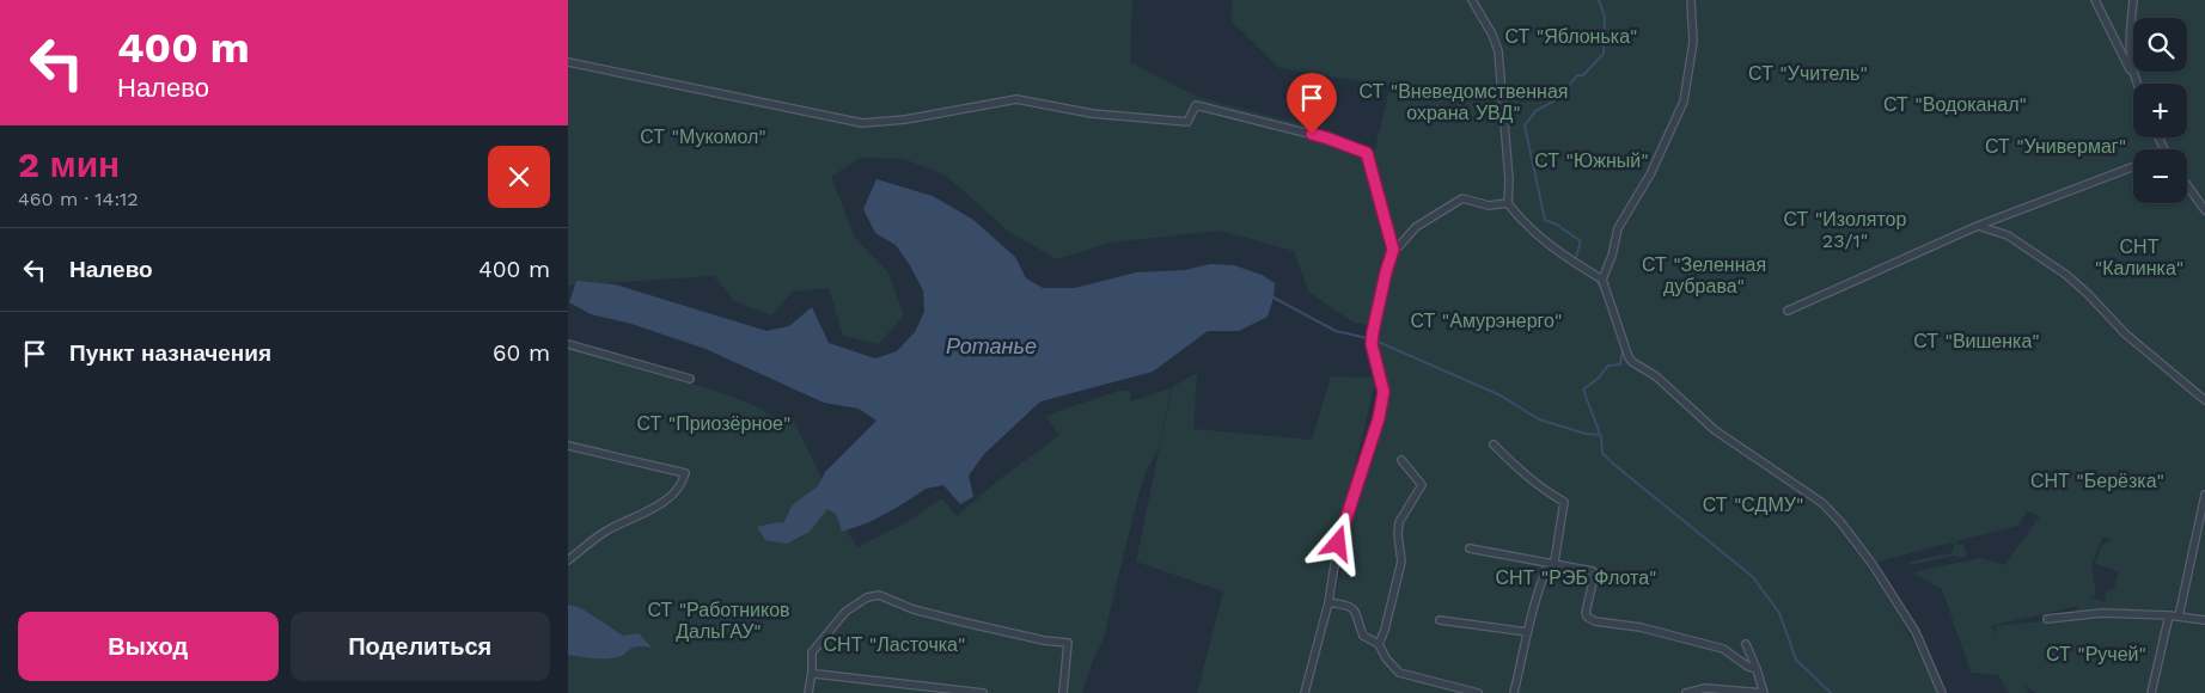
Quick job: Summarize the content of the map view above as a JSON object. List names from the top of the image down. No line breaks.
{"water":["Ротанье"],"parks":["СТ \"Яблонька\"","СТ \"Учитель\"","СТ \"Вневедомственная охрана УВД\"","СТ \"Водоканал\"","СТ \"Мукомол\"","СТ \"Универмаг\"","СТ \"Южный\"","СТ \"Изолятор 23/1\"","СНТ \"Калинка\"","СТ \"Зеленная дубрава\"","СТ \"Амурэнерго\"","СТ \"Вишенка\"","СТ \"Приозёрное\"","СНТ \"Берёзка\"","СТ \"СДМУ\"","СНТ \"РЭБ Флота\"","СТ \"Работников ДальГАУ\"","СНТ \"Ласточка\"","СТ \"Ручей\""],"page":{"turn":["400 m","Налево"],"map_buttons":["+","−"],"heading":["2 мин","460 m · 14:12"],"list":[{"name":"Налево","value":"400 m"},{"name":"Пункт назначения","value":"60 m"}],"buttons":["Выход","Поделиться"]}}
